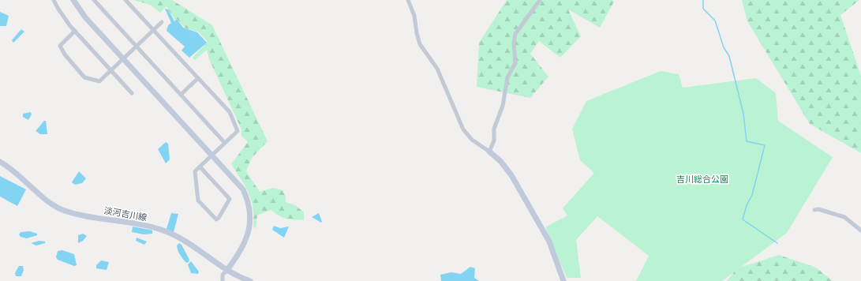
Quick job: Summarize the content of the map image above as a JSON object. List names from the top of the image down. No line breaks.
{"streets":{"street":["淡河吉川線"]},"parks":["吉川総合公園"]}
